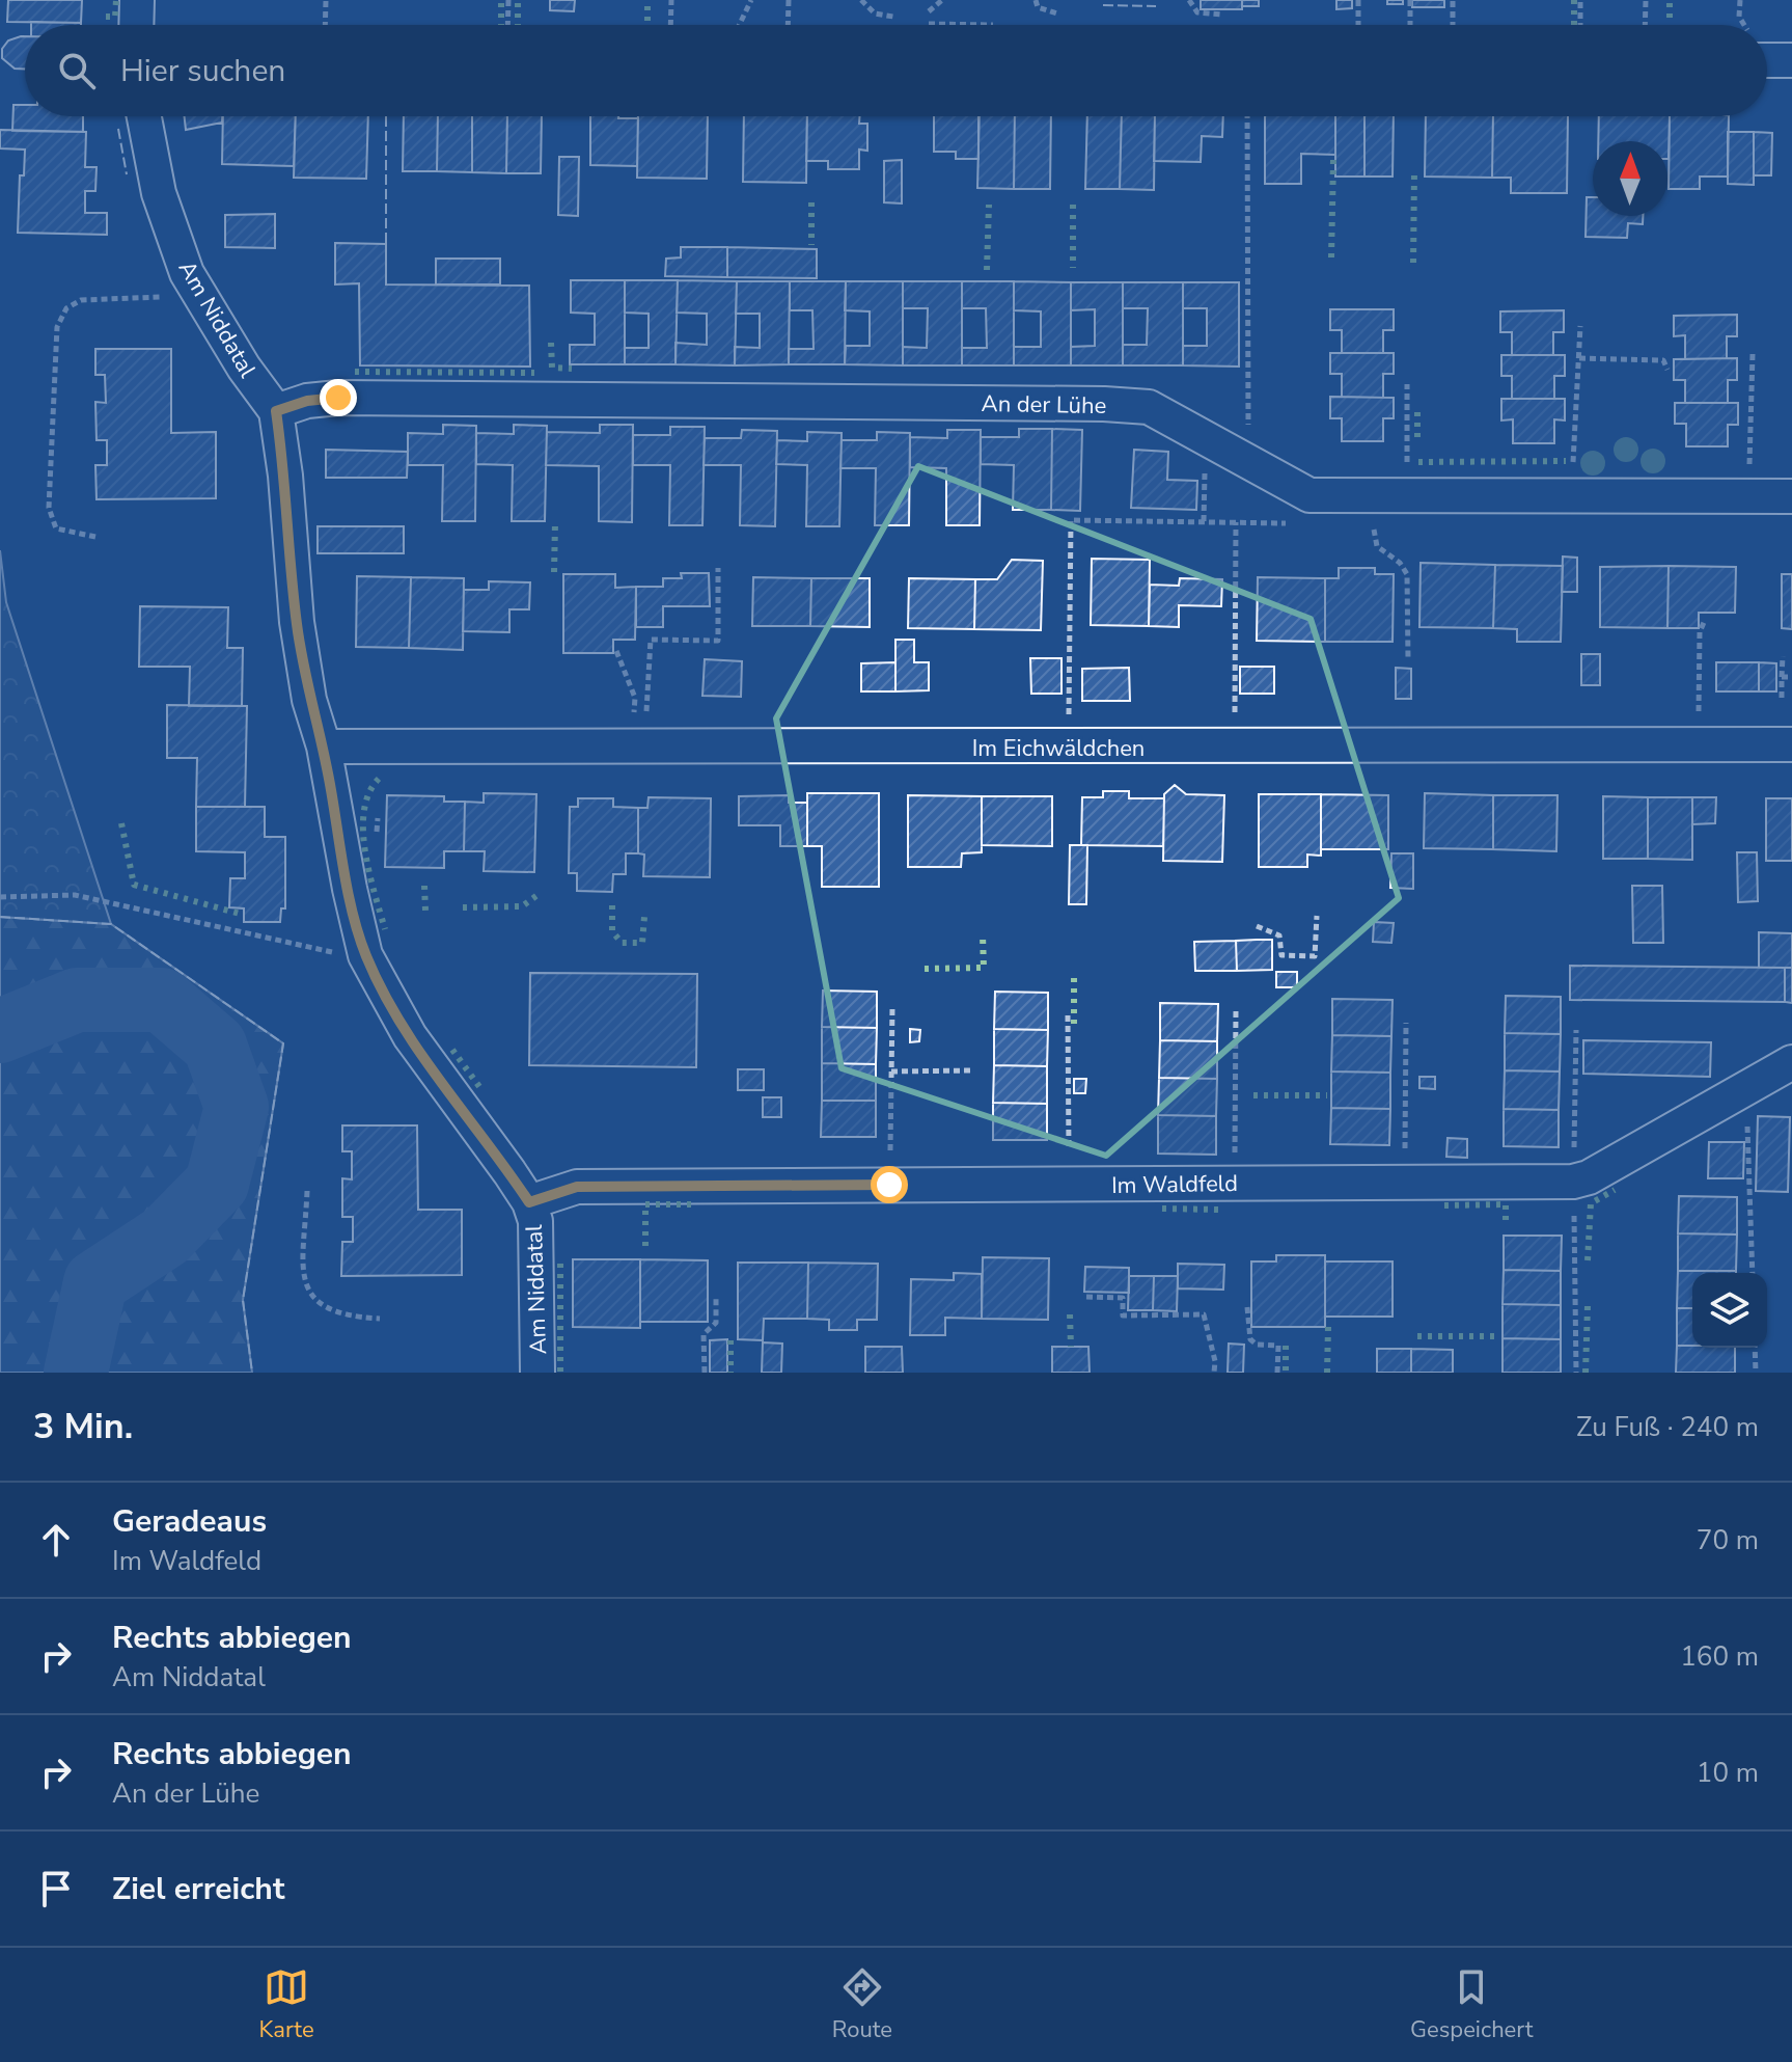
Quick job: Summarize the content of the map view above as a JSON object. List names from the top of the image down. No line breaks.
{"streets":{"street":["Am Niddatal","An der Lühe","Im Eichwäldchen","Im Waldfeld"]},"crossings":[["Am Niddatal","An der Lühe"],["Am Niddatal","Im Eichwäldchen"],["Am Niddatal","Im Waldfeld"]],"north":"top","page":{"search":"Hier suchen","heading":["3 Min.","Zu Fuß · 240 m"],"list":[["Geradeaus","Im Waldfeld","70 m"],["Rechts abbiegen","Am Niddatal","160 m"],["Rechts abbiegen","An der Lühe","10 m"],"Ziel erreicht"],"nav":["Karte","Route","Gespeichert"]}}
